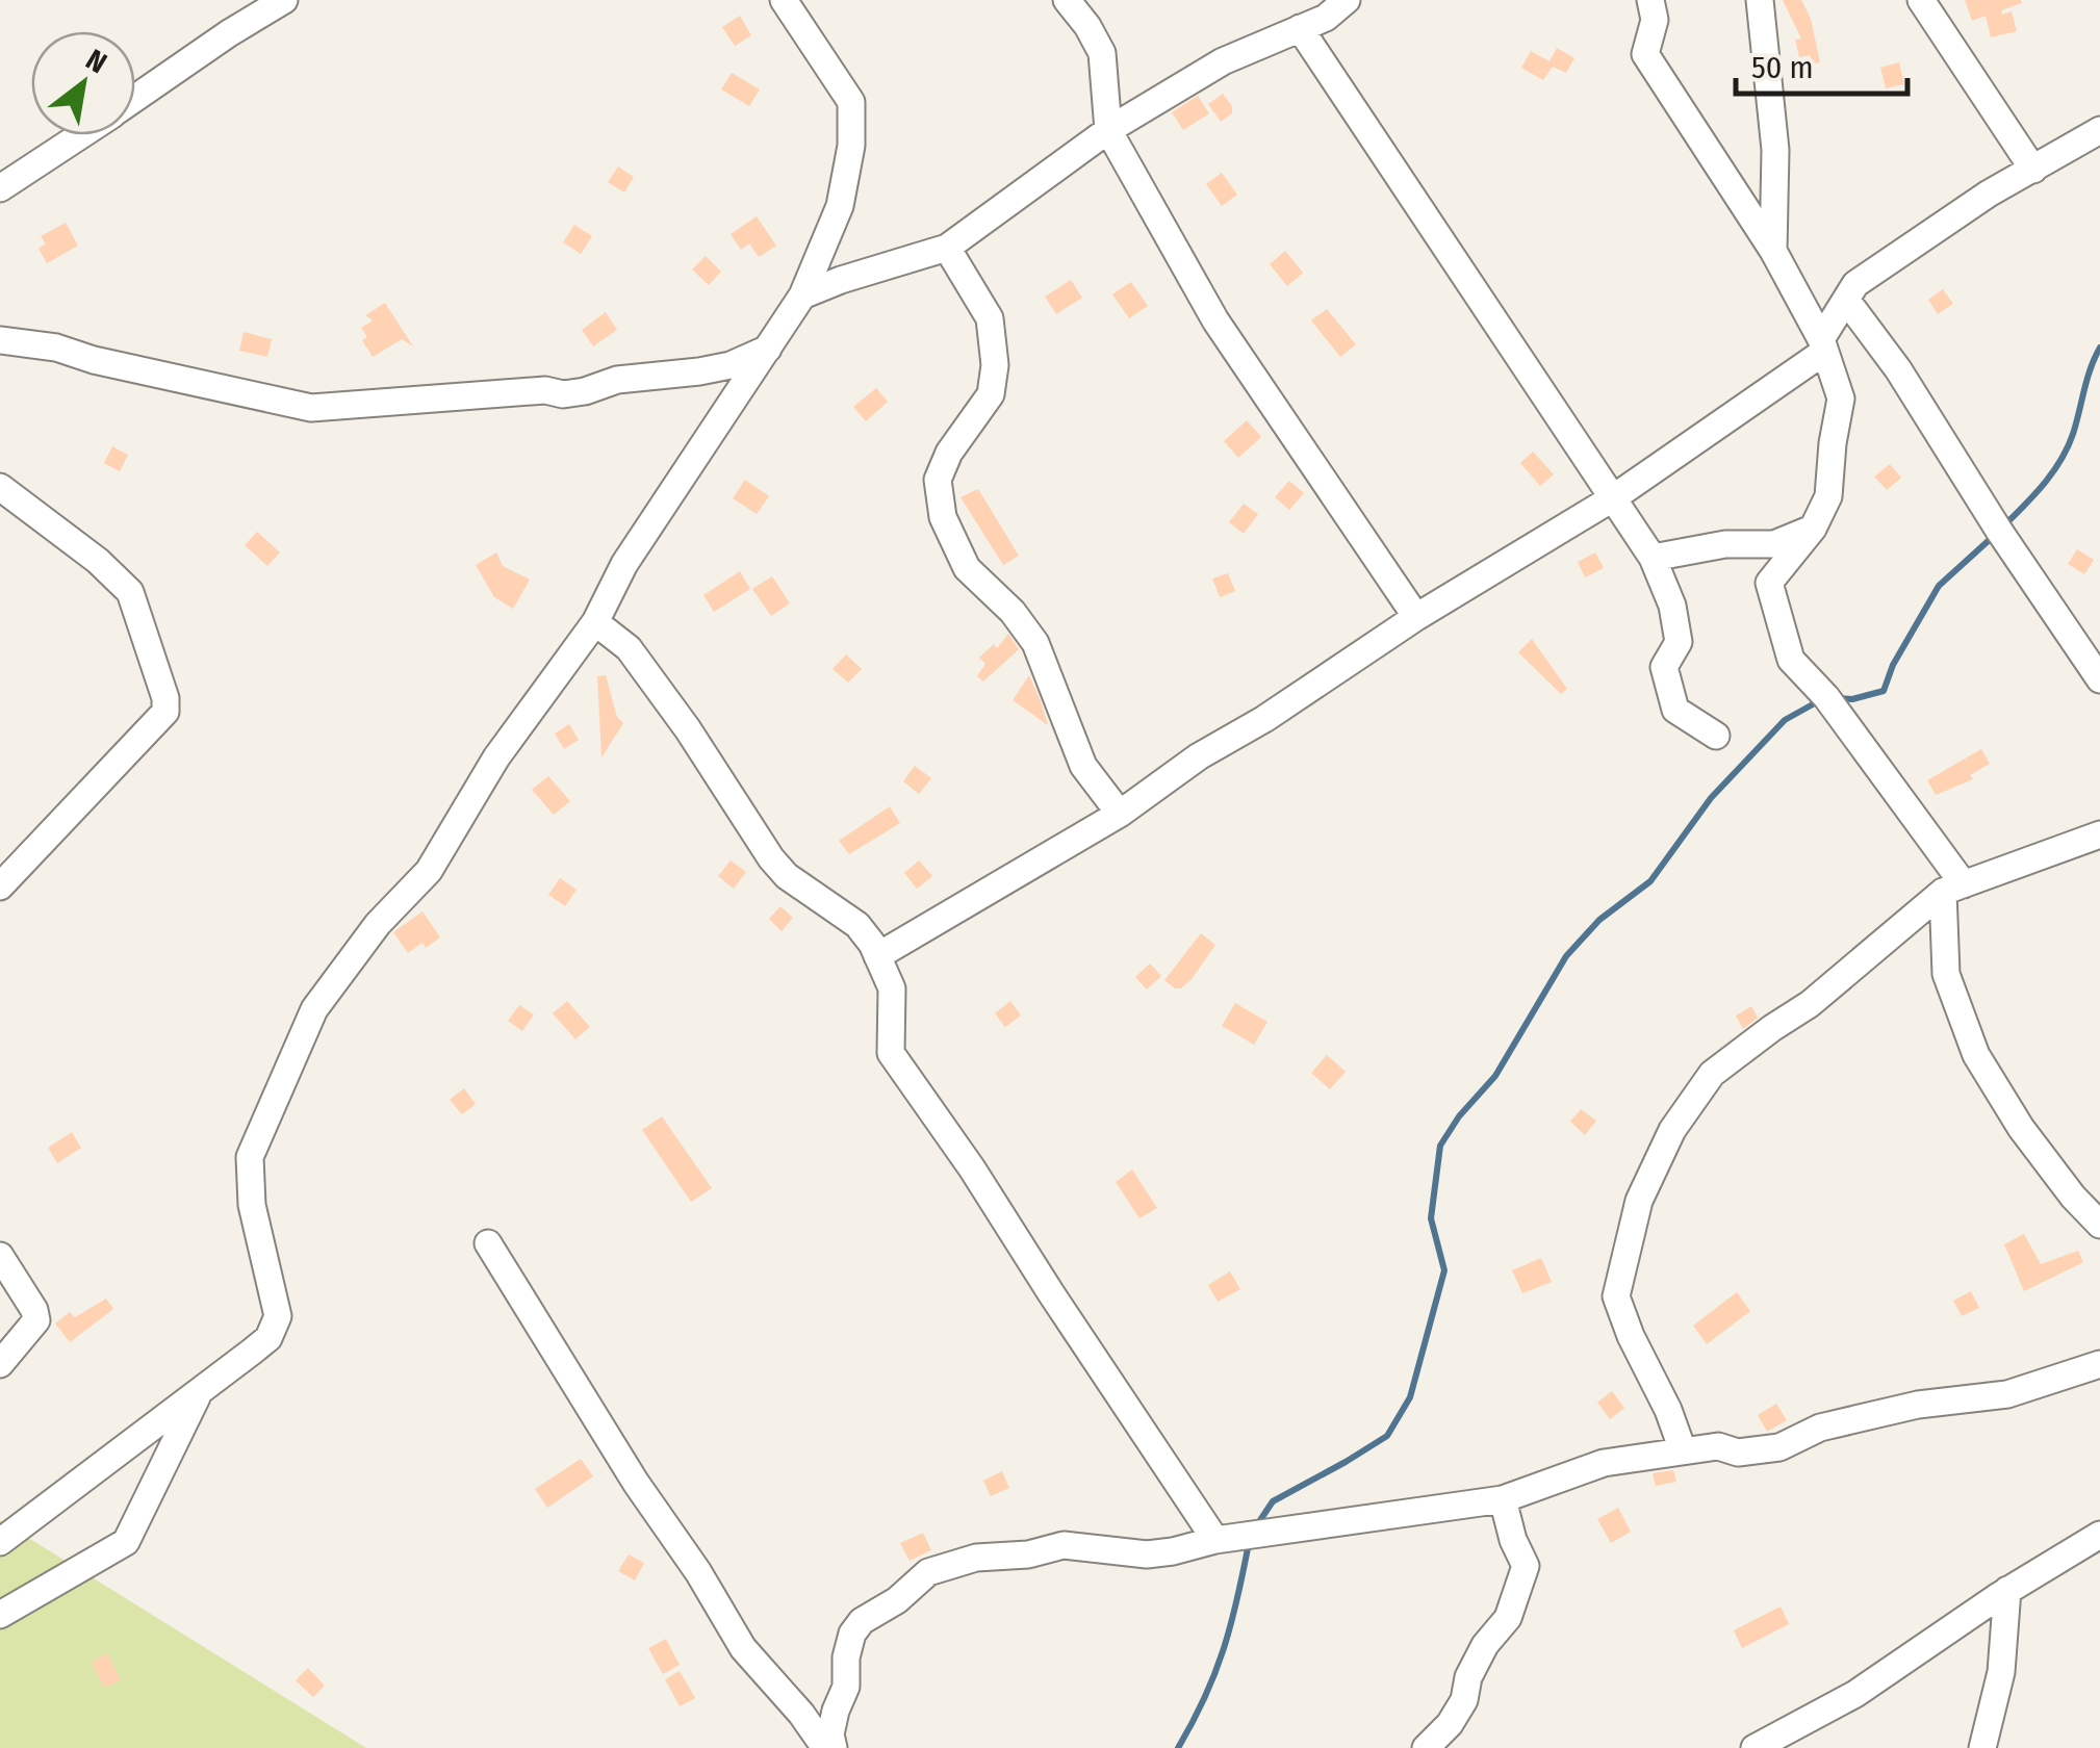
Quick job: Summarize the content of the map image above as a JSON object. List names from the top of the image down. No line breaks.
{"scale_bar":"50 m","north":"top right"}
